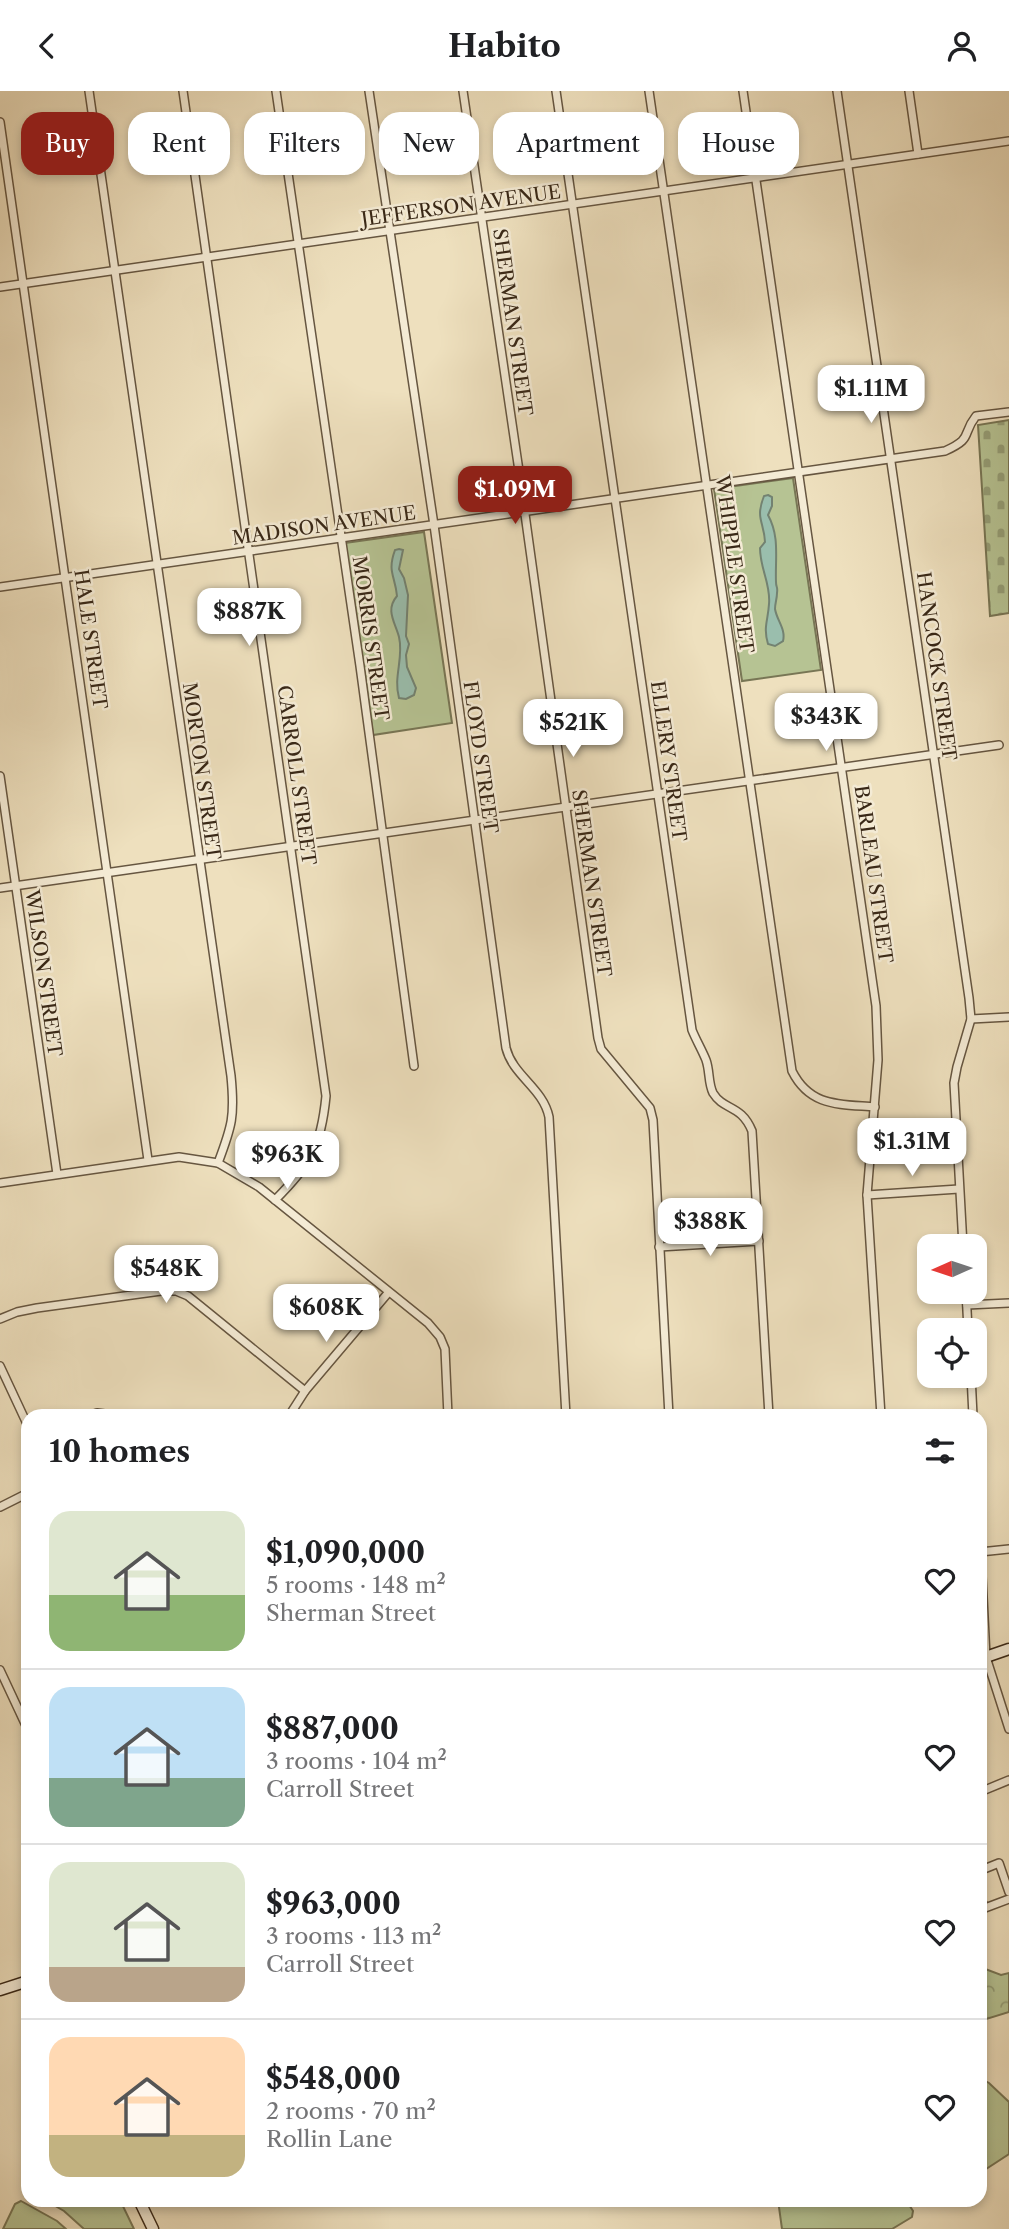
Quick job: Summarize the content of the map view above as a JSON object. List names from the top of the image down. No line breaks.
{"streets":{"street":["JEFFERSON AVENUE","SHERMAN STREET","MADISON AVENUE","WHIPPLE STREET","MORRIS STREET","HALE STREET","HANCOCK STREET","FLOYD STREET","ELLERY STREET","MORTON STREET","CARROLL STREET","BARLEAU STREET","WILSON STREET"]},"crossings":[["JEFFERSON AVENUE","SHERMAN STREET"],["JEFFERSON AVENUE","WHIPPLE STREET"],["JEFFERSON AVENUE","MORRIS STREET"],["JEFFERSON AVENUE","HALE STREET"],["JEFFERSON AVENUE","HANCOCK STREET"],["JEFFERSON AVENUE","FLOYD STREET"],["JEFFERSON AVENUE","ELLERY STREET"],["JEFFERSON AVENUE","MORTON STREET"],["JEFFERSON AVENUE","CARROLL STREET"],["JEFFERSON AVENUE","BARLEAU STREET"],["SHERMAN STREET","MADISON AVENUE"],["MADISON AVENUE","WHIPPLE STREET"],["MADISON AVENUE","MORRIS STREET"],["MADISON AVENUE","HALE STREET"],["MADISON AVENUE","HANCOCK STREET"],["MADISON AVENUE","FLOYD STREET"],["MADISON AVENUE","ELLERY STREET"],["MADISON AVENUE","MORTON STREET"],["MADISON AVENUE","CARROLL STREET"],["MADISON AVENUE","BARLEAU STREET"],["WHIPPLE STREET","BARLEAU STREET"]],"north":"left","page":{"header":"Habito","chip":["Buy","Rent","Filters","New","Apartment","House"],"price":["$1.11M","$1.09M","$887K","$343K","$521K","$1.31M","$963K","$388K","$548K","$608K"],"heading":"10 homes","list":[{"name":"$1,090,000","note":"5 rooms · 148 m² · Sherman Street"},{"name":"$887,000","note":"3 rooms · 104 m² · Carroll Street"},{"name":"$963,000","note":"3 rooms · 113 m² · Carroll Street"},{"name":"$548,000","note":"2 rooms · 70 m² · Rollin Lane"}]}}
